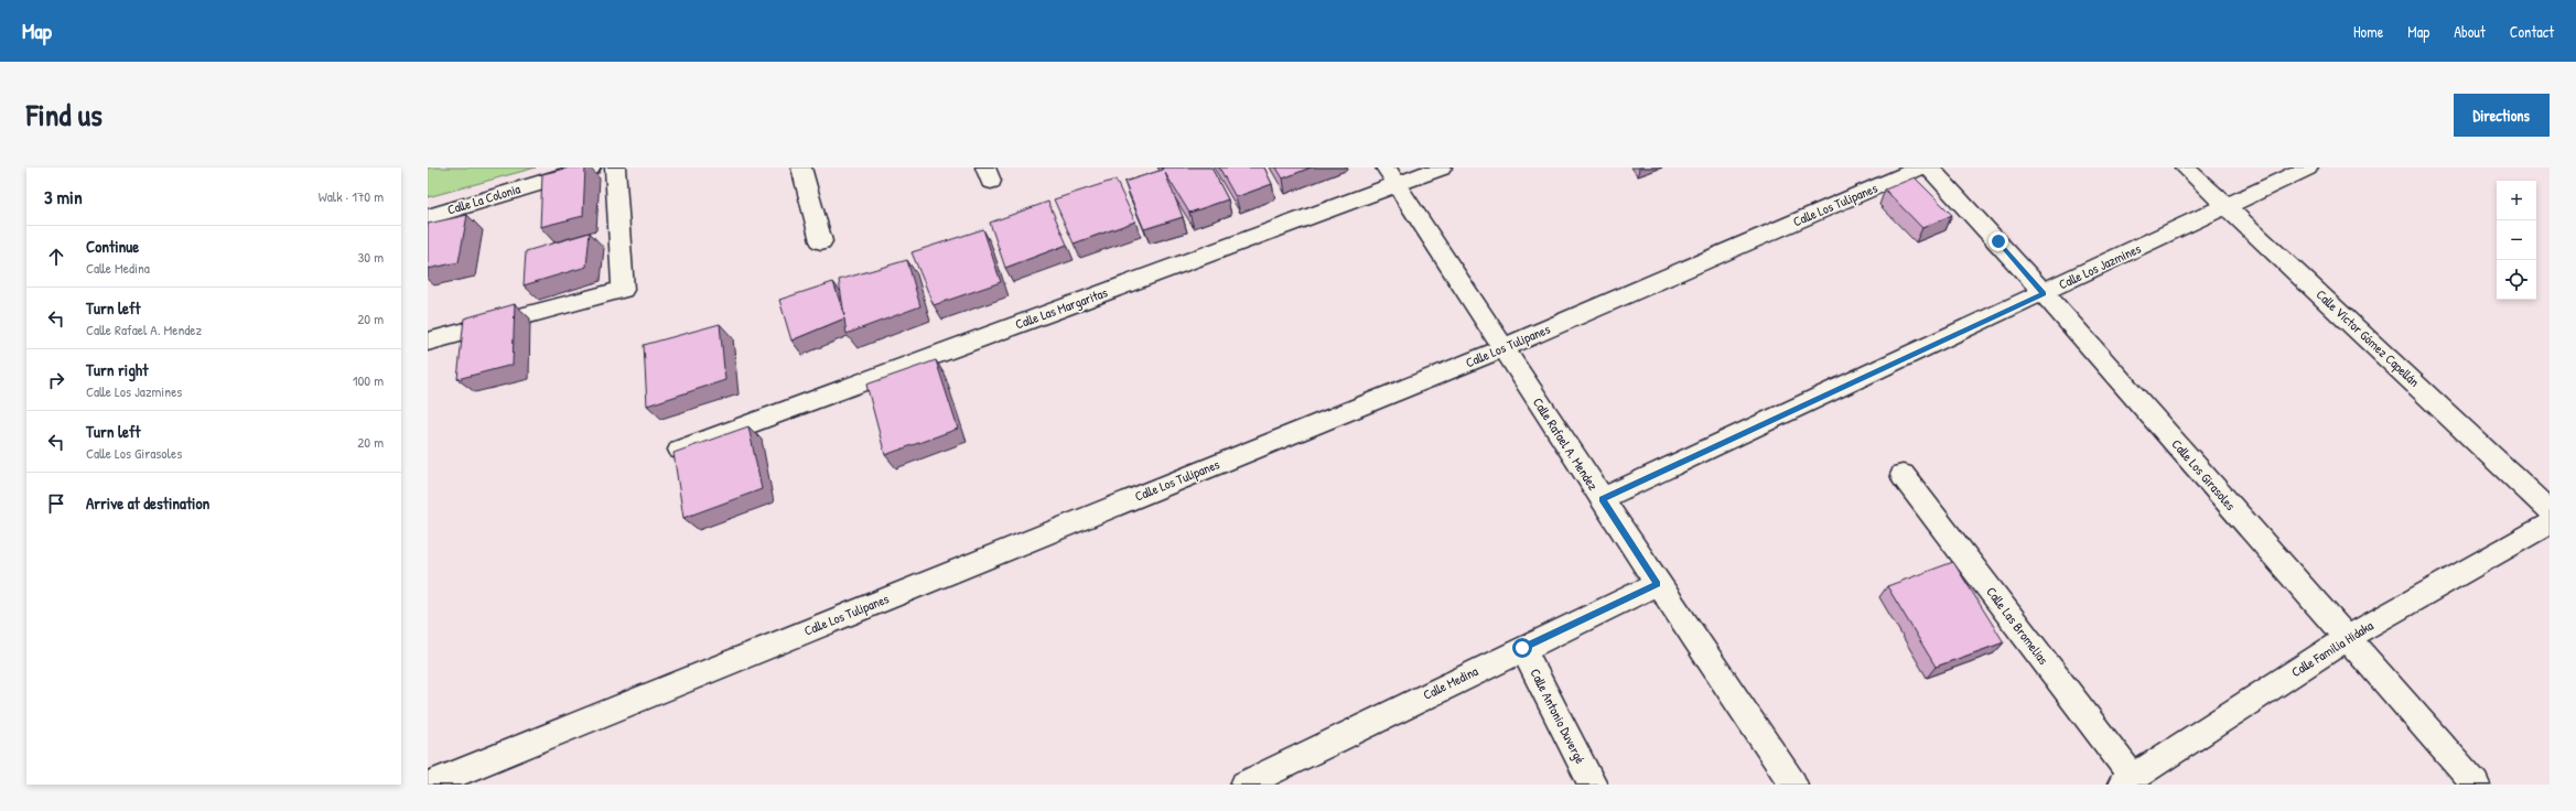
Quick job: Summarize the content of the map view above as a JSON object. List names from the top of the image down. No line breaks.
{"streets":{"street":["Calle La Colonia","Calle Los Tulipanes","Calle Los Jazmines","Calle Las Margaritas","Calle Víctor Gómez Capellán","Calle Rafael A. Mendez","Calle Los Girasoles","Calle Las Bromelias","Calle Familia Hidaka","Calle Medina","Calle Antonio Duvergé"]},"crossings":[["Calle Los Tulipanes","Calle Rafael A. Mendez"],["Calle Los Jazmines","Calle Víctor Gómez Capellán"],["Calle Los Jazmines","Calle Rafael A. Mendez"],["Calle Los Jazmines","Calle Los Girasoles"],["Calle Las Margaritas","Calle Rafael A. Mendez"],["Calle Rafael A. Mendez","Calle Medina"],["Calle Los Girasoles","Calle Familia Hidaka"],["Calle Las Bromelias","Calle Familia Hidaka"],["Calle Medina","Calle Antonio Duvergé"]],"page":{"header":"Map","nav":["Home","Map","About","Contact"],"title":"Find us","buttons":"Directions","heading":["3 min","Walk · 170 m"],"map_buttons":["+","−"],"list":[["Continue","Calle Medina","30 m"],["Turn left","Calle Rafael A. Mendez","20 m"],["Turn right","Calle Los Jazmines","100 m"],["Turn left","Calle Los Girasoles","20 m"],"Arrive at destination"]}}
